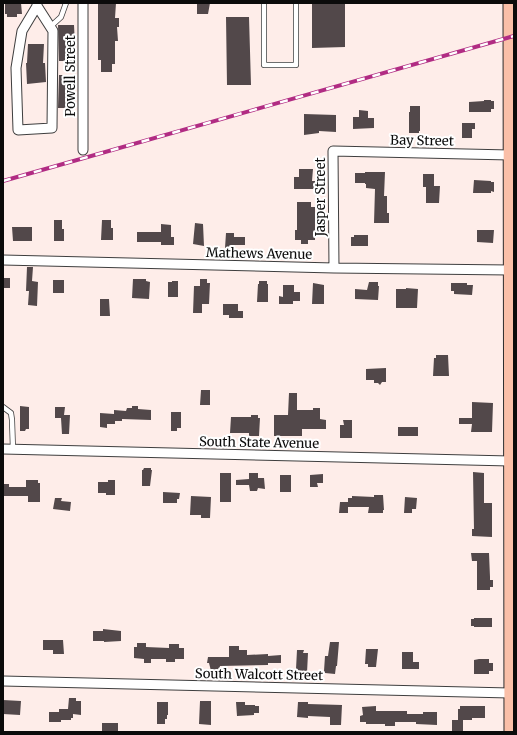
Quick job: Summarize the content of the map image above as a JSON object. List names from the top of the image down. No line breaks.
{"streets":{"street":["Powell Street","Bay Street","Jasper Street","Mathews Avenue","South State Avenue","South Walcott Street"]},"crossings":[["Bay Street","Jasper Street"],["Jasper Street","Mathews Avenue"]]}
